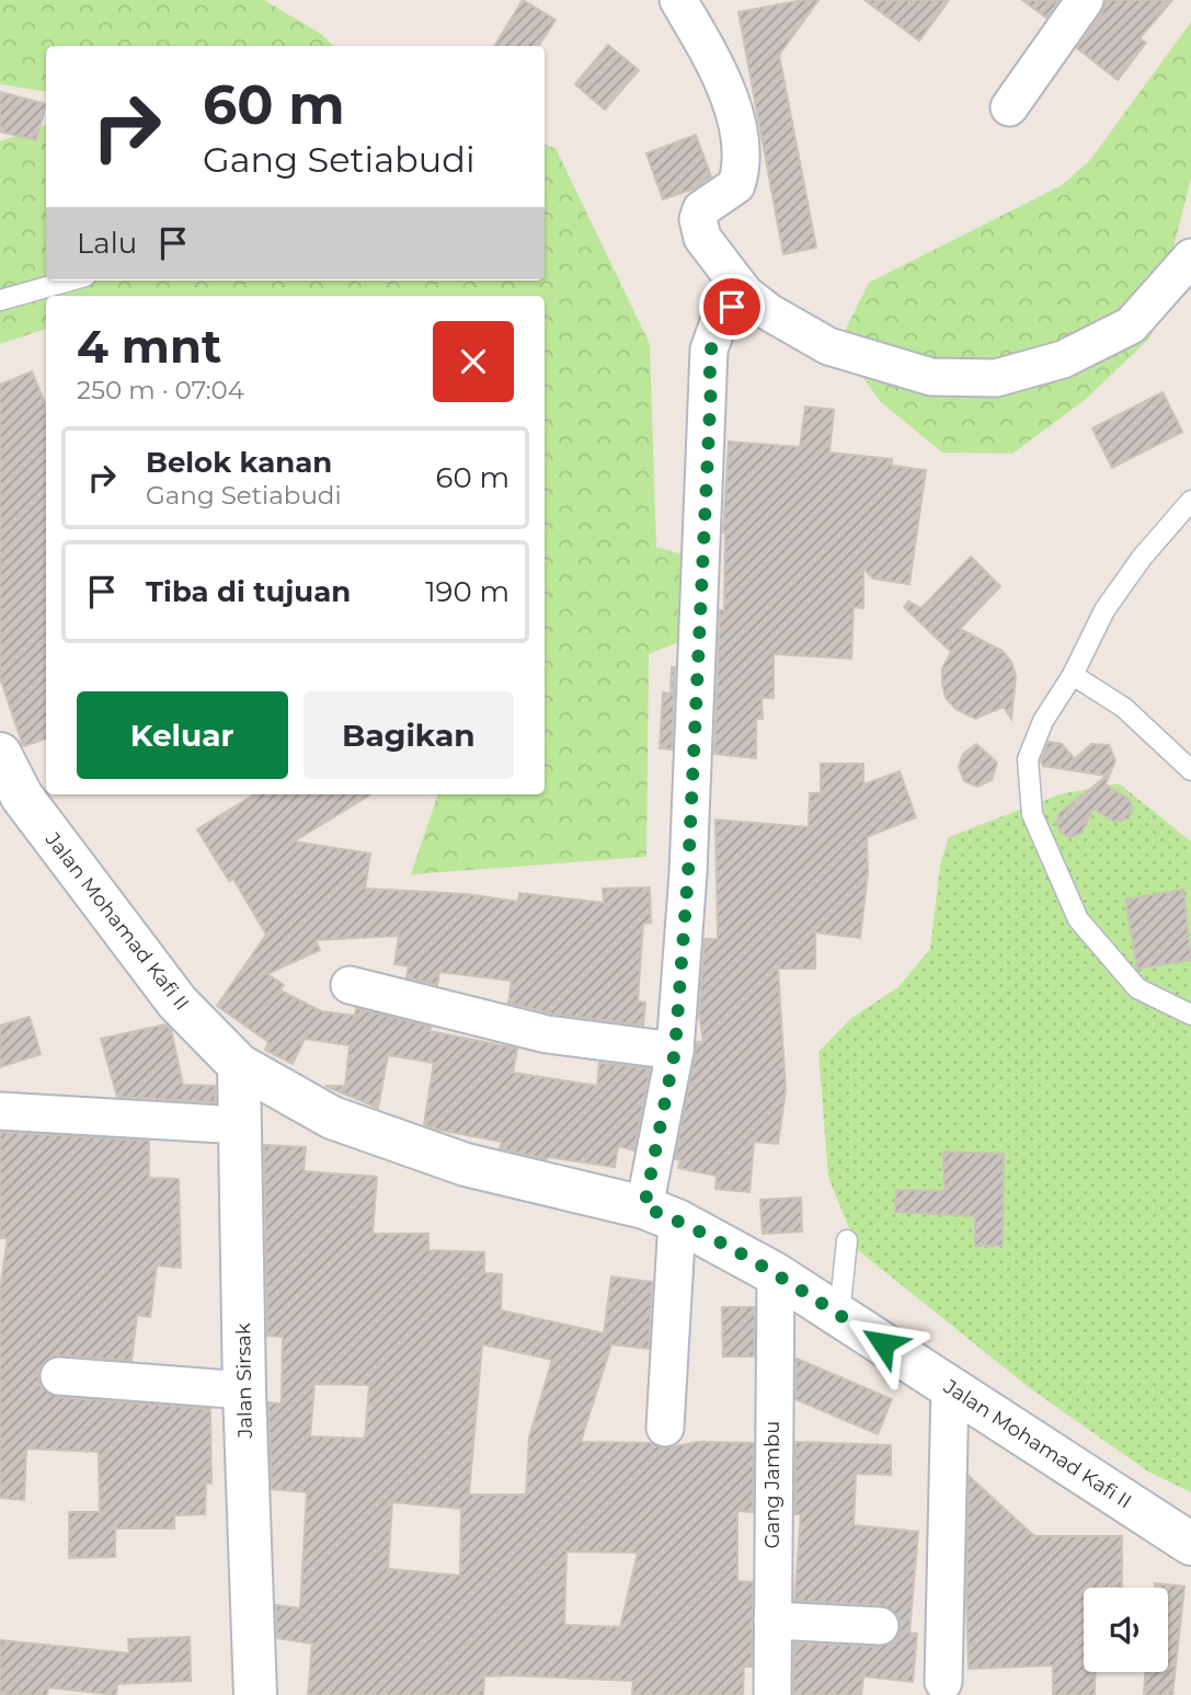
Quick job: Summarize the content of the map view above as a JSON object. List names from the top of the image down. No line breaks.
{"streets":{"main road":["Jalan Mohamad Kafi II","Jalan Sirsak"],"street":["Gang Jambu"]},"crossings":[["Jalan Mohamad Kafi II","Jalan Sirsak"],["Jalan Mohamad Kafi II","Gang Jambu"]],"page":{"turn":["60 m","Gang Setiabudi"],"then":"Lalu","heading":["4 mnt","250 m · 07:04"],"list":[{"name":"Belok kanan","note":"Gang Setiabudi","value":"60 m"},{"name":"Tiba di tujuan","value":"190 m"}],"buttons":["Keluar","Bagikan"]}}
